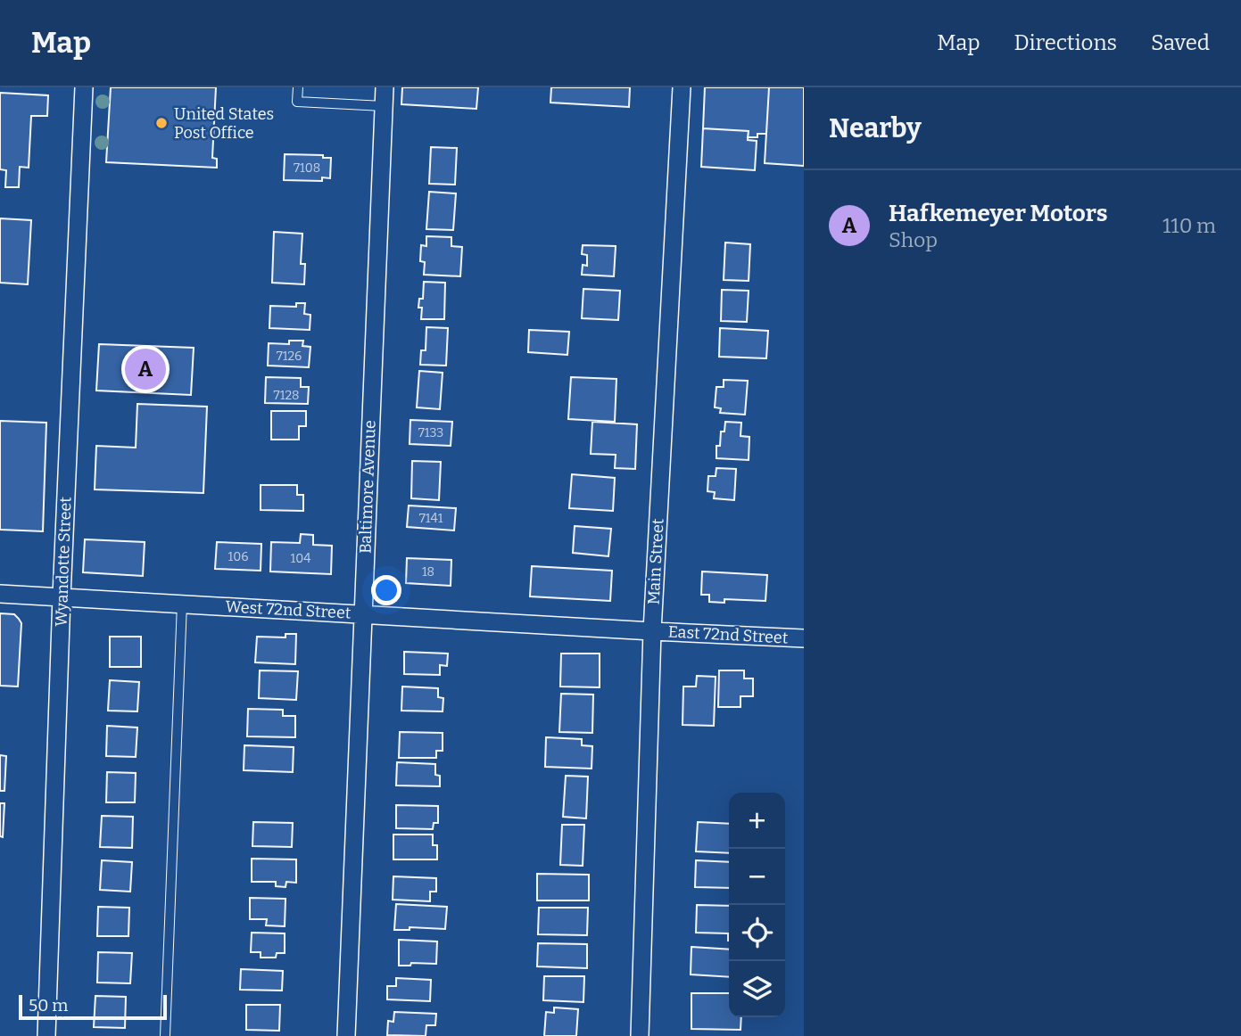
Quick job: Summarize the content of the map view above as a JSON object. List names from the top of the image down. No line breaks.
{"streets":{"street":["Baltimore Avenue","Wyandotte Street","Main Street","West 72nd Street","East 72nd Street"]},"crossings":[["Baltimore Avenue","West 72nd Street"],["Wyandotte Street","West 72nd Street"],["Main Street","West 72nd Street"],["Main Street","East 72nd Street"],["West 72nd Street","East 72nd Street"]],"places":["United States Post Office"],"house_numbers":["7108","7126","7128","7133","7141","106","104","18"],"scale_bar":"50 m","page":{"header":"Map","nav":["Map","Directions","Saved"],"heading":"Nearby","list":[{"mark":"A","name":"Hafkemeyer Motors","note":"Shop","value":"110 m"}],"pins":"A","map_buttons":["+","−"],"scale":"50 m"}}
